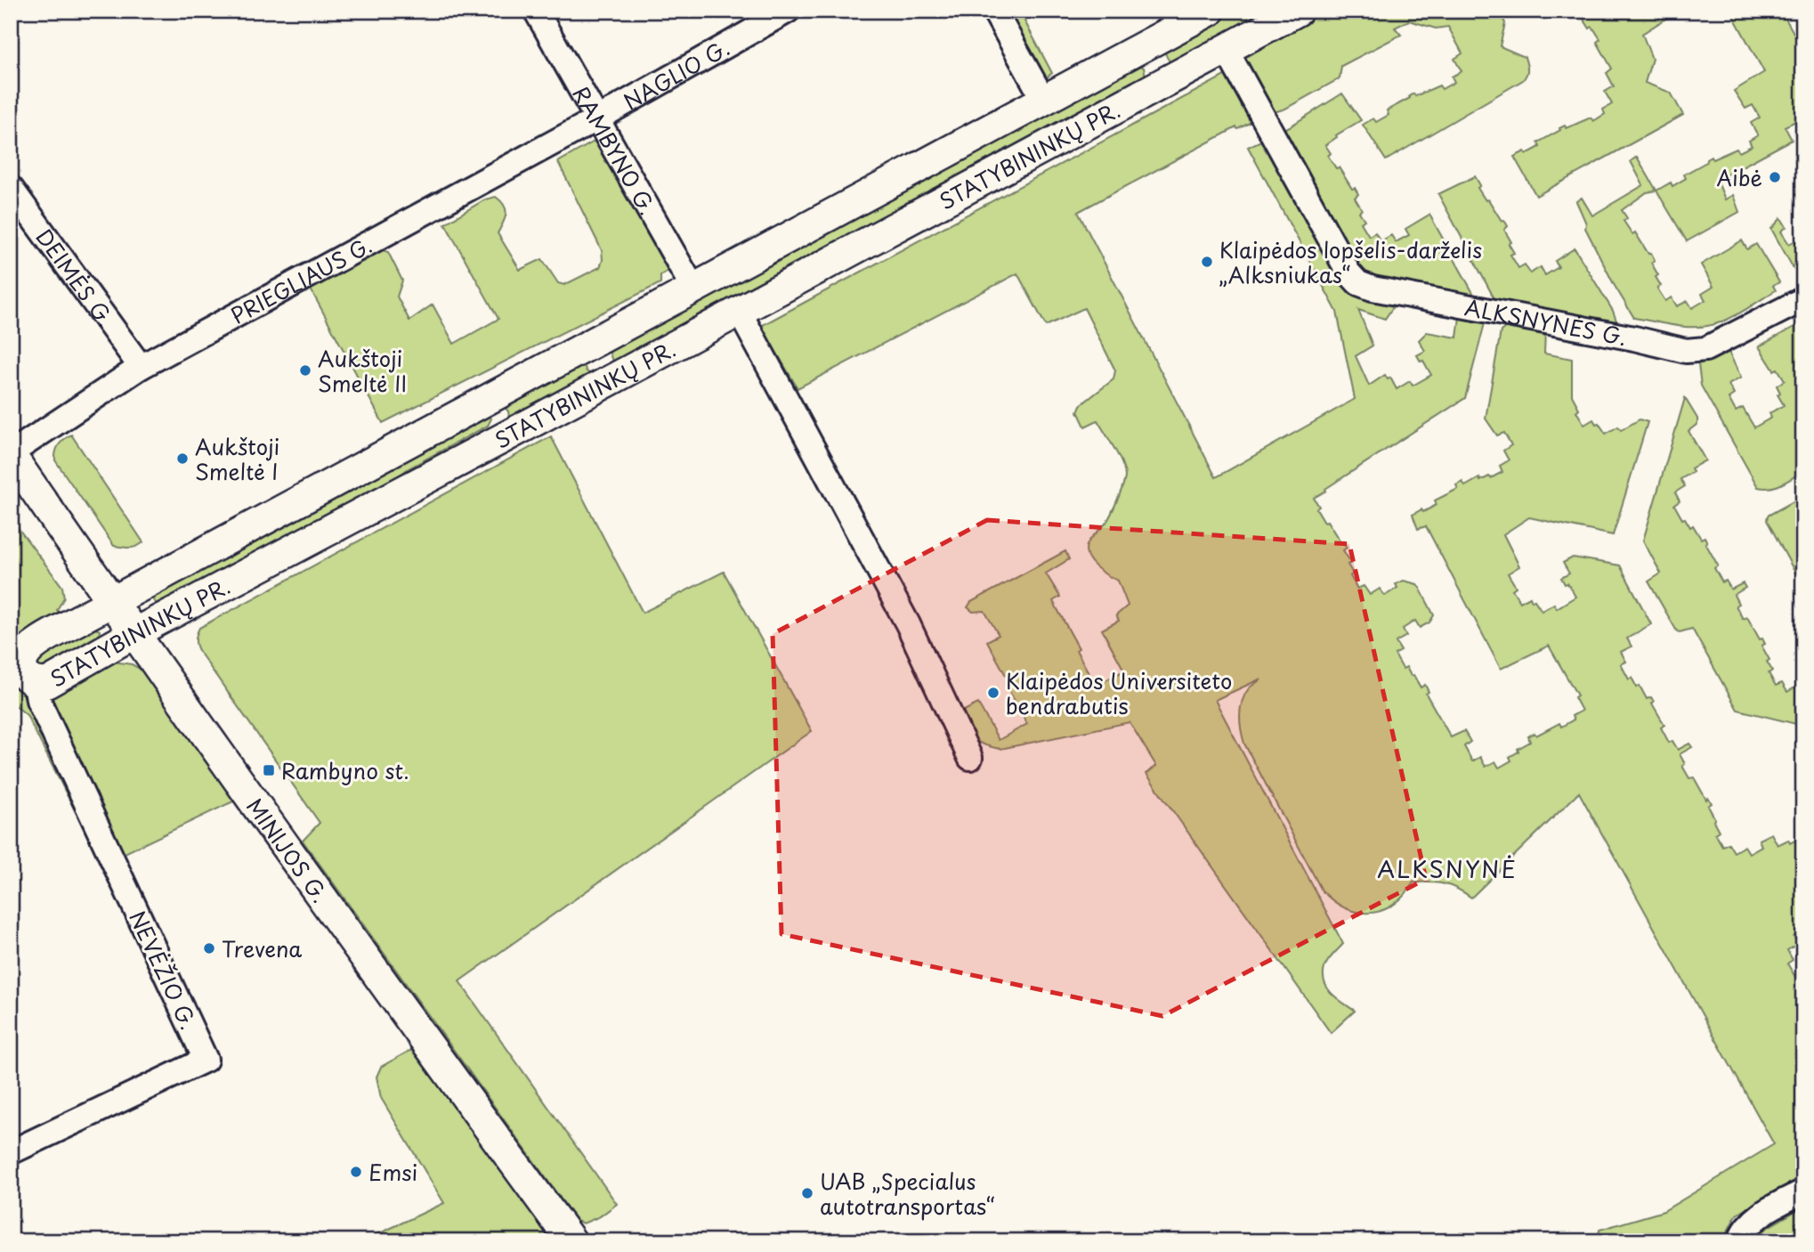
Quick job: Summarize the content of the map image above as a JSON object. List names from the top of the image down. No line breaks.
{"streets":{"main road":["STATYBININKŲ PR.","MINIJOS G."],"street":["NAGLIO G.","RAMBYNO G.","DEIMĖS G.","PRIEGLIAUS G.","ALKSNYNĖS G.","NEVĖŽIO G."]},"crossings":[["NAGLIO G.","RAMBYNO G."],["NAGLIO G.","PRIEGLIAUS G."],["RAMBYNO G.","STATYBININKŲ PR."],["RAMBYNO G.","PRIEGLIAUS G."],["STATYBININKŲ PR.","ALKSNYNĖS G."],["STATYBININKŲ PR.","MINIJOS G."],["STATYBININKŲ PR.","NEVĖŽIO G."],["DEIMĖS G.","PRIEGLIAUS G."],["PRIEGLIAUS G.","MINIJOS G."]],"districts":["ALKSNYNĖ"],"places":{"other":["Aibė","Klaipėdos lopšelis-darželis „Alksniukas“","Aukštoji Smeltė II","Aukštoji Smeltė I","Klaipėdos Universiteto bendrabutis","Trevena","Emsi","UAB „Specialus autotransportas“"],"transit":["Rambyno st."]}}
